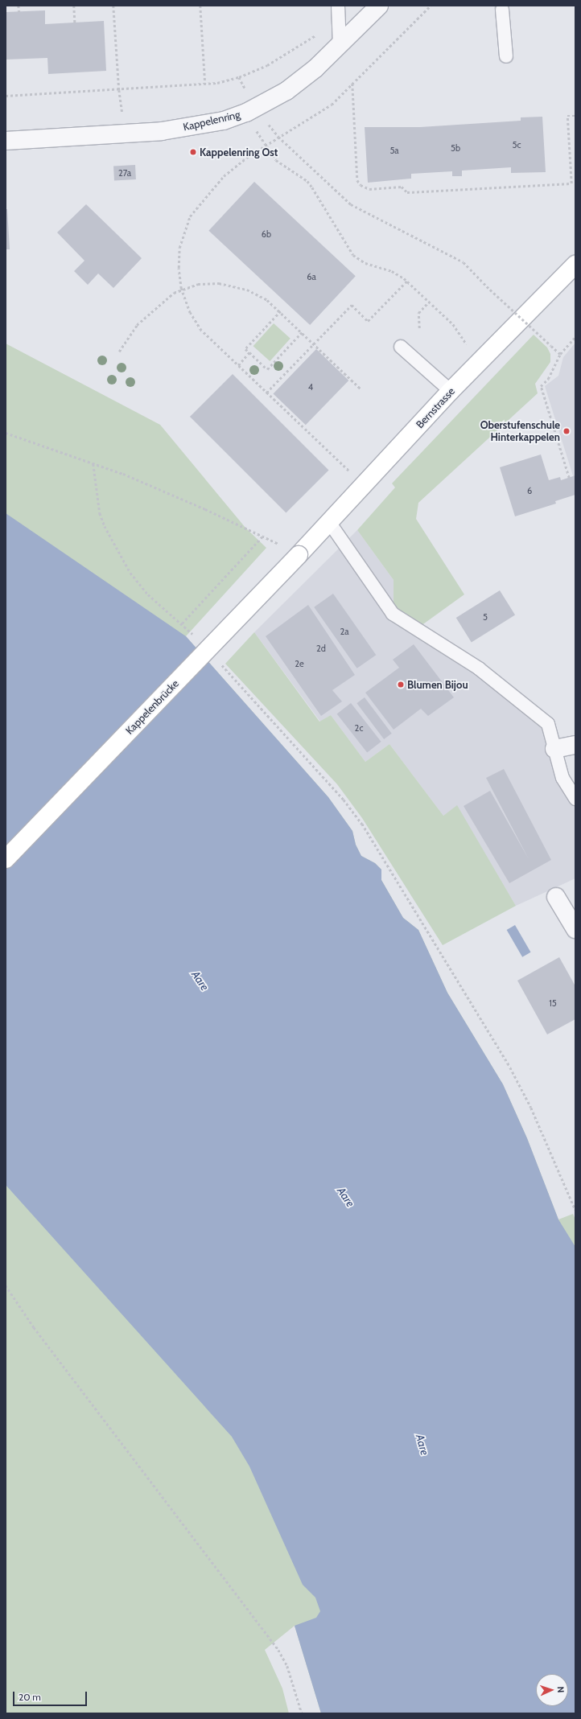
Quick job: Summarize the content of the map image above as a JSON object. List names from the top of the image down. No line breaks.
{"streets":{"main road":["Bernstrasse","Kappelenbrücke"],"street":["Kappelenring"]},"crossings":[["Bernstrasse","Kappelenbrücke"]],"water":["Aare"],"places":["Kappelenring Ost","Oberstufenschule Hinterkappelen","Blumen Bijou"],"house_numbers":["5c","5b","5a","27a","6b","6a","4","6","5","2a","2d","2e","2c","15"],"scale_bar":"20 m","north":"right"}
